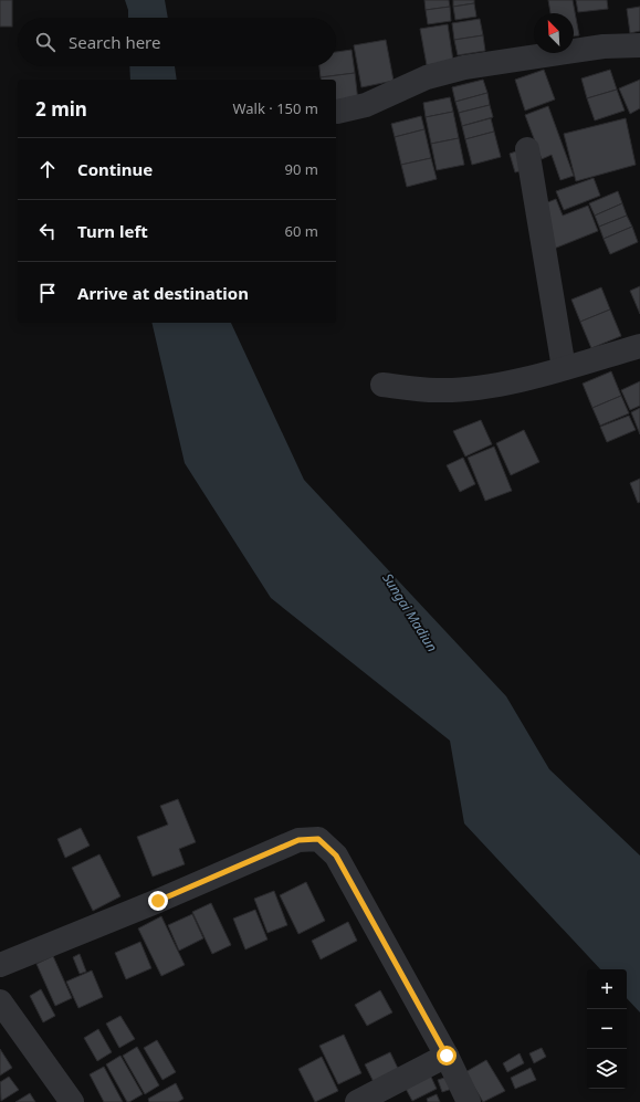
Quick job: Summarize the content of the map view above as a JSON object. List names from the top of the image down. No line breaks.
{"water":["Sungai Madiun"],"north":"top left","page":{"search":"Search here","heading":["2 min","Walk · 150 m"],"list":[["Continue","90 m"],["Turn left","60 m"],"Arrive at destination"],"map_buttons":["+","−"]}}
